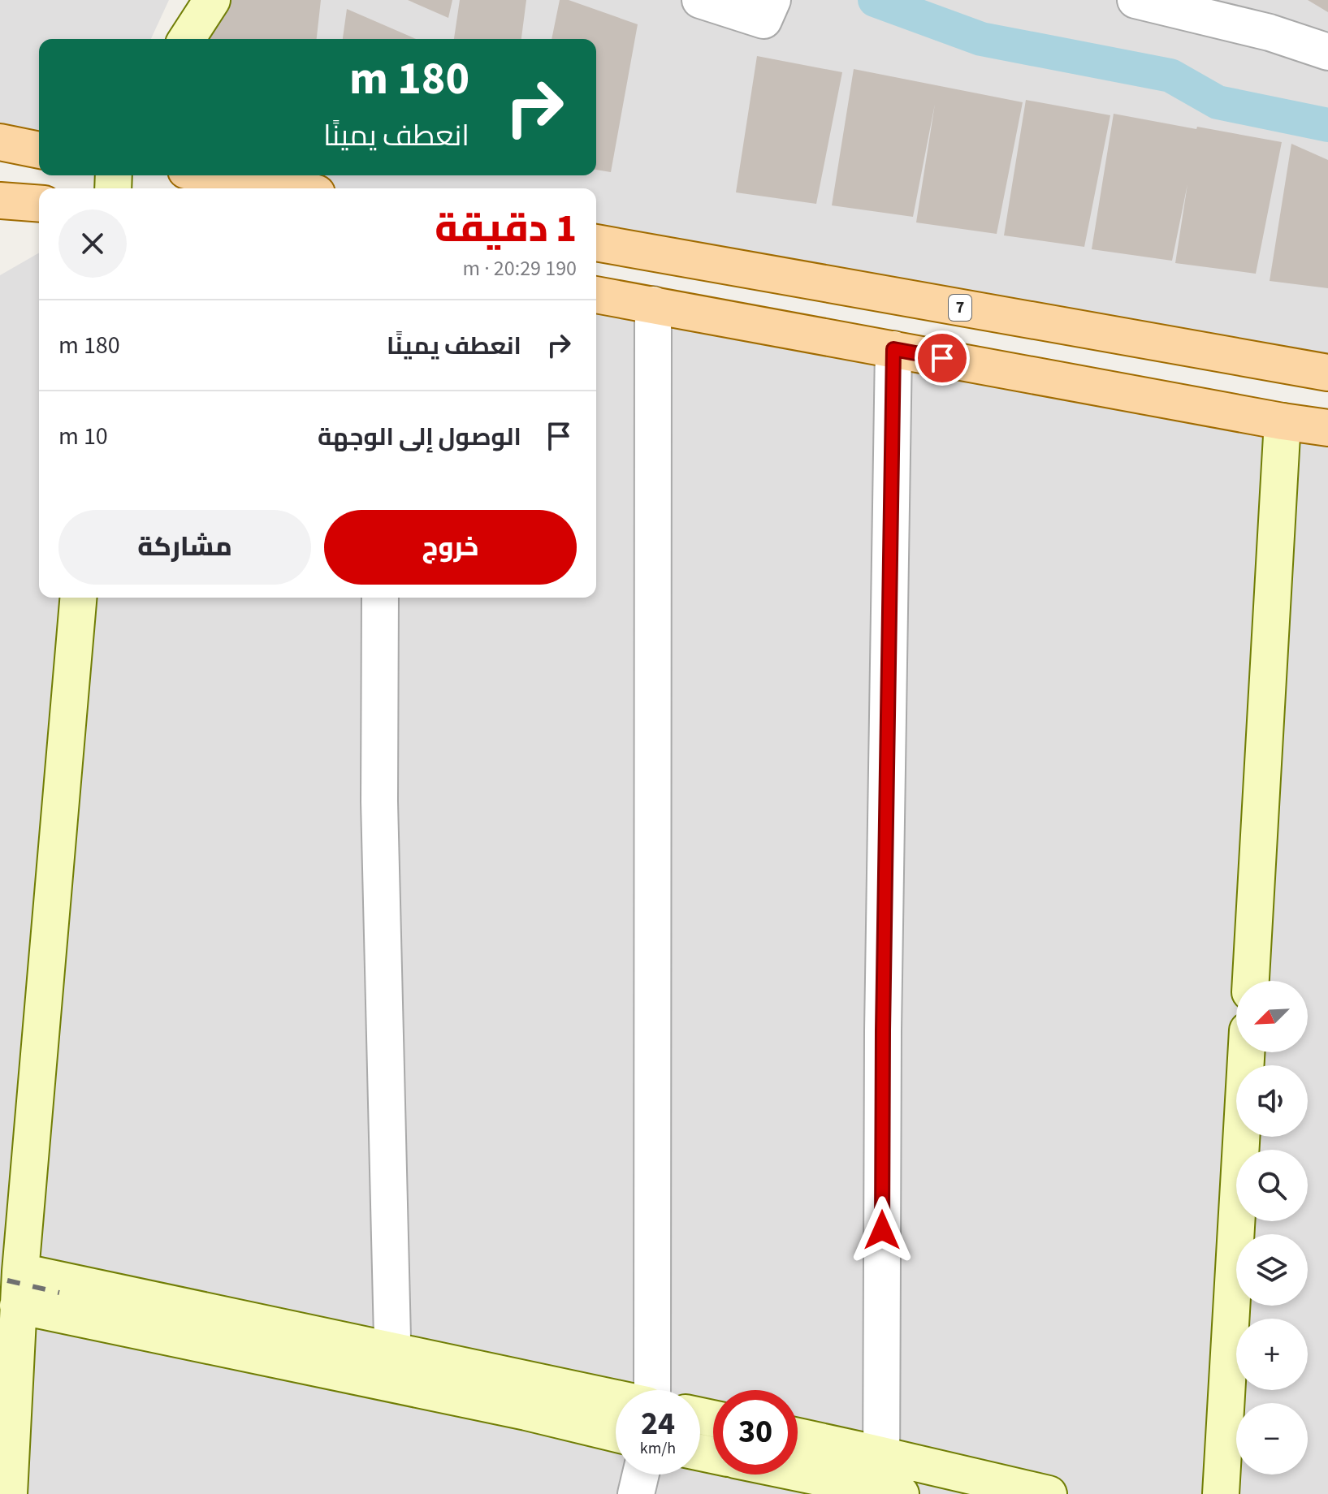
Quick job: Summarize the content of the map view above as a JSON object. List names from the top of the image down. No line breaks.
{"streets":{"main road":["7"]},"north":"bottom left","page":{"turn":["180 m","انعطف يمينًا"],"heading":["1 دقيقة","190 m · 20:29"],"list":[{"name":"انعطف يمينًا","value":"180 m"},{"name":"الوصول إلى الوجهة","value":"10 m"}],"buttons":["خروج","مشاركة"],"map_buttons":["+","−"],"speed":"24 km/h","limit":"30"}}
